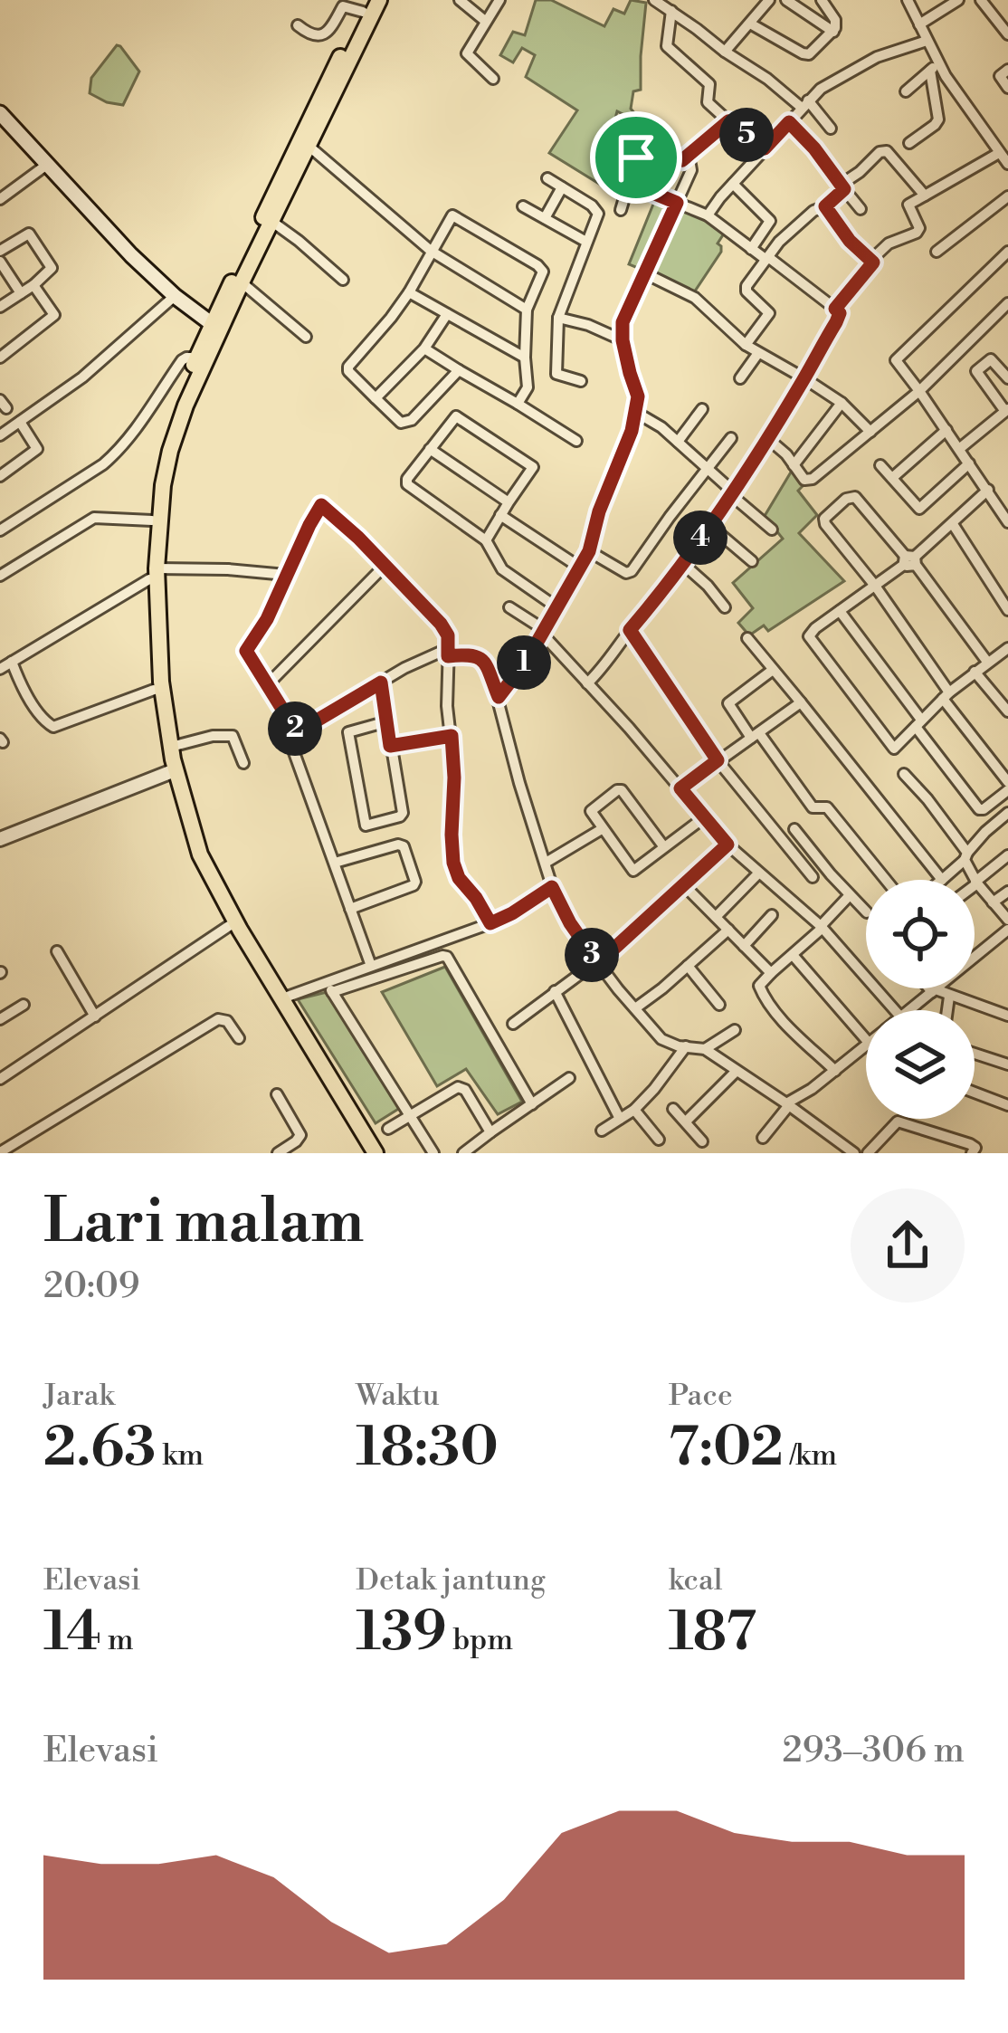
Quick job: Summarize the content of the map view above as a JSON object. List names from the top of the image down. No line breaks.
{"page":{"pins":["5","4","1","2","3"],"heading":["Lari malam","20:09"],"stats":[["Jarak","2.63 km"],["Waktu","18:30"],["Pace","7:02 /km"],["Elevasi","14 m"],["Detak jantung","139 bpm"],["kcal","187"]],"chart":["Elevasi","293–306 m"]}}
